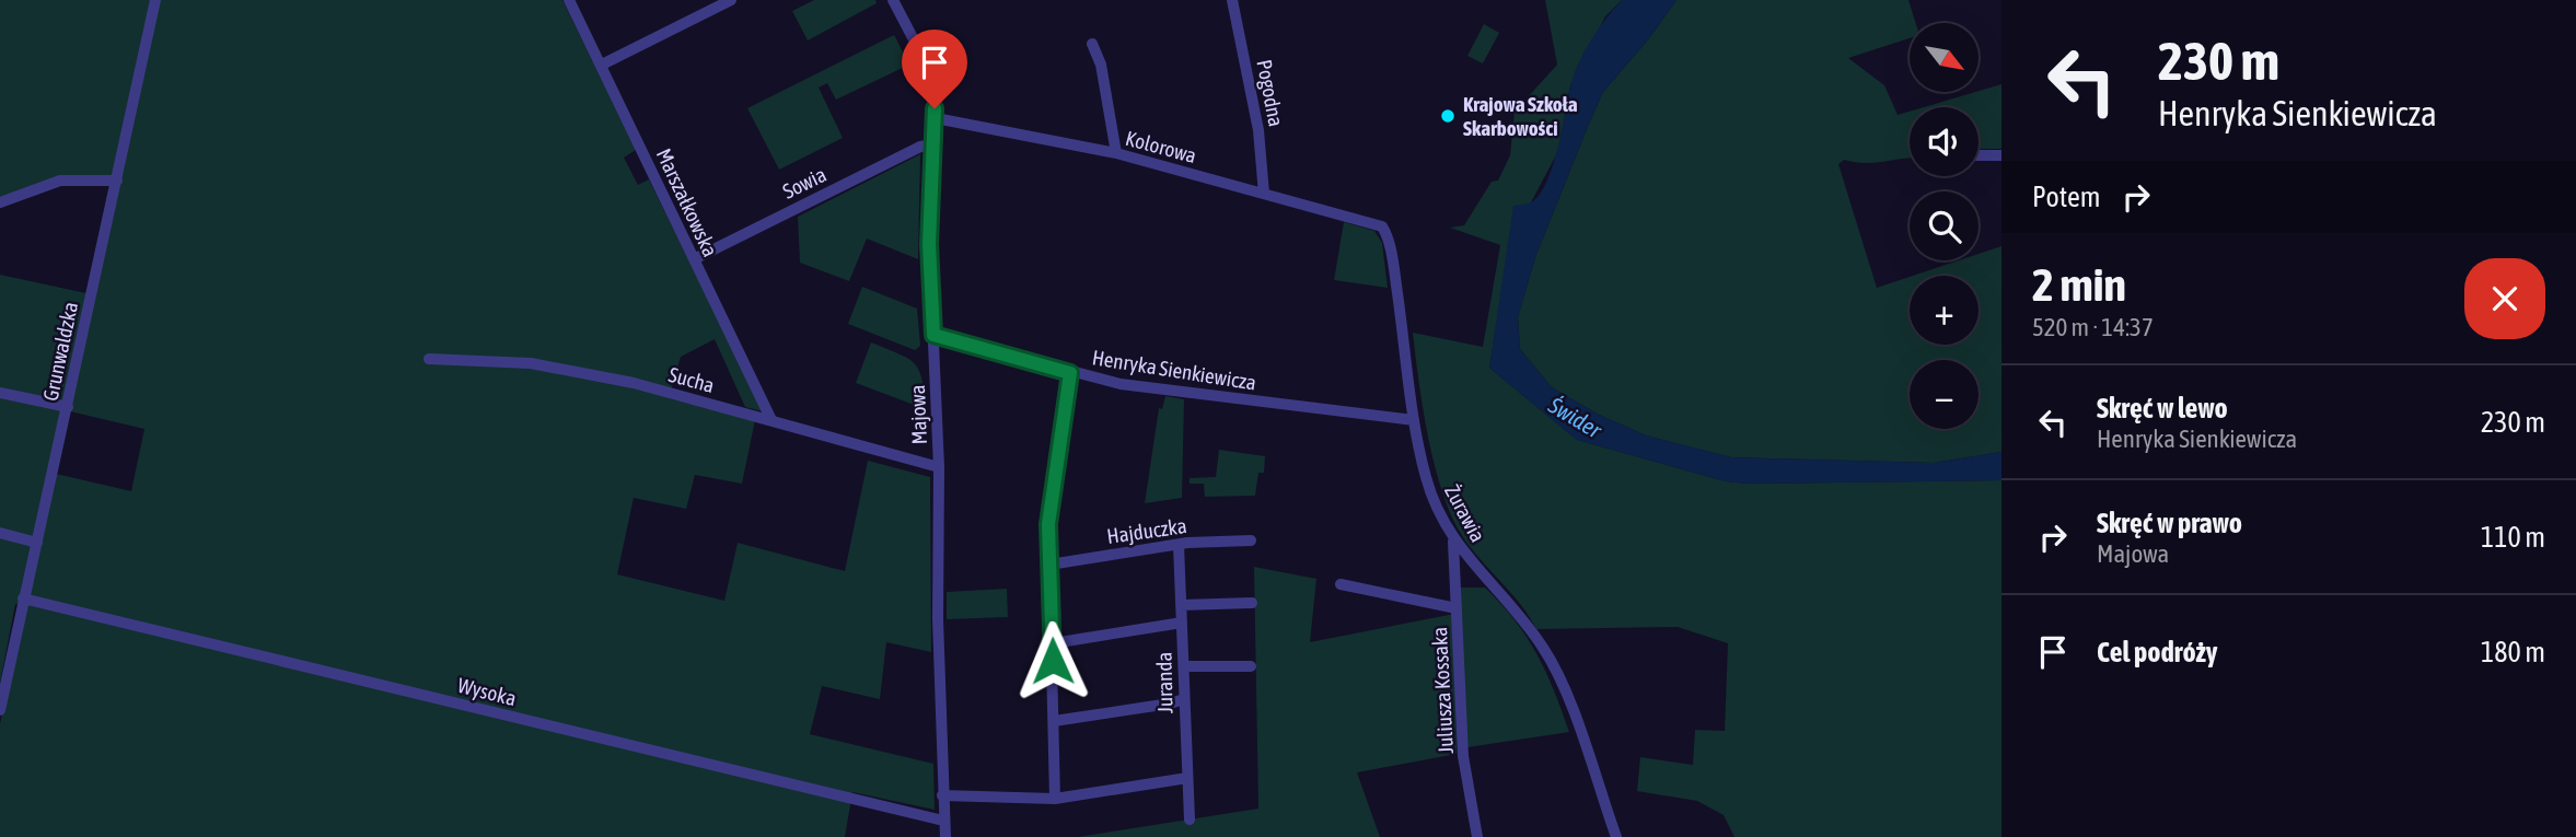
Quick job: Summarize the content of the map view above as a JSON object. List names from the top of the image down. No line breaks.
{"streets":{"street":["Pogodna","Kolorowa","Sowia","Marszałkowska","Grunwaldzka","Henryka Sienkiewicza","Sucha","Majowa","Żurawia","Hajduczka","Juranda","Juliusza Kossaka","Wysoka"]},"crossings":[["Pogodna","Kolorowa"],["Kolorowa","Majowa"],["Kolorowa","Żurawia"],["Sowia","Marszałkowska"],["Sowia","Majowa"],["Marszałkowska","Sucha"],["Grunwaldzka","Wysoka"],["Henryka Sienkiewicza","Majowa"],["Henryka Sienkiewicza","Żurawia"],["Sucha","Majowa"],["Majowa","Wysoka"],["Żurawia","Juliusza Kossaka"],["Hajduczka","Juranda"]],"water":["Świder"],"places":["Krajowa Szkoła Skarbowości"],"north":"bottom right","page":{"turn":["230 m","Henryka Sienkiewicza"],"map_buttons":["+","−"],"then":"Potem","heading":["2 min","520 m · 14:37"],"list":[{"name":"Skręć w lewo","note":"Henryka Sienkiewicza","value":"230 m"},{"name":"Skręć w prawo","note":"Majowa","value":"110 m"},{"name":"Cel podróży","value":"180 m"}]}}
